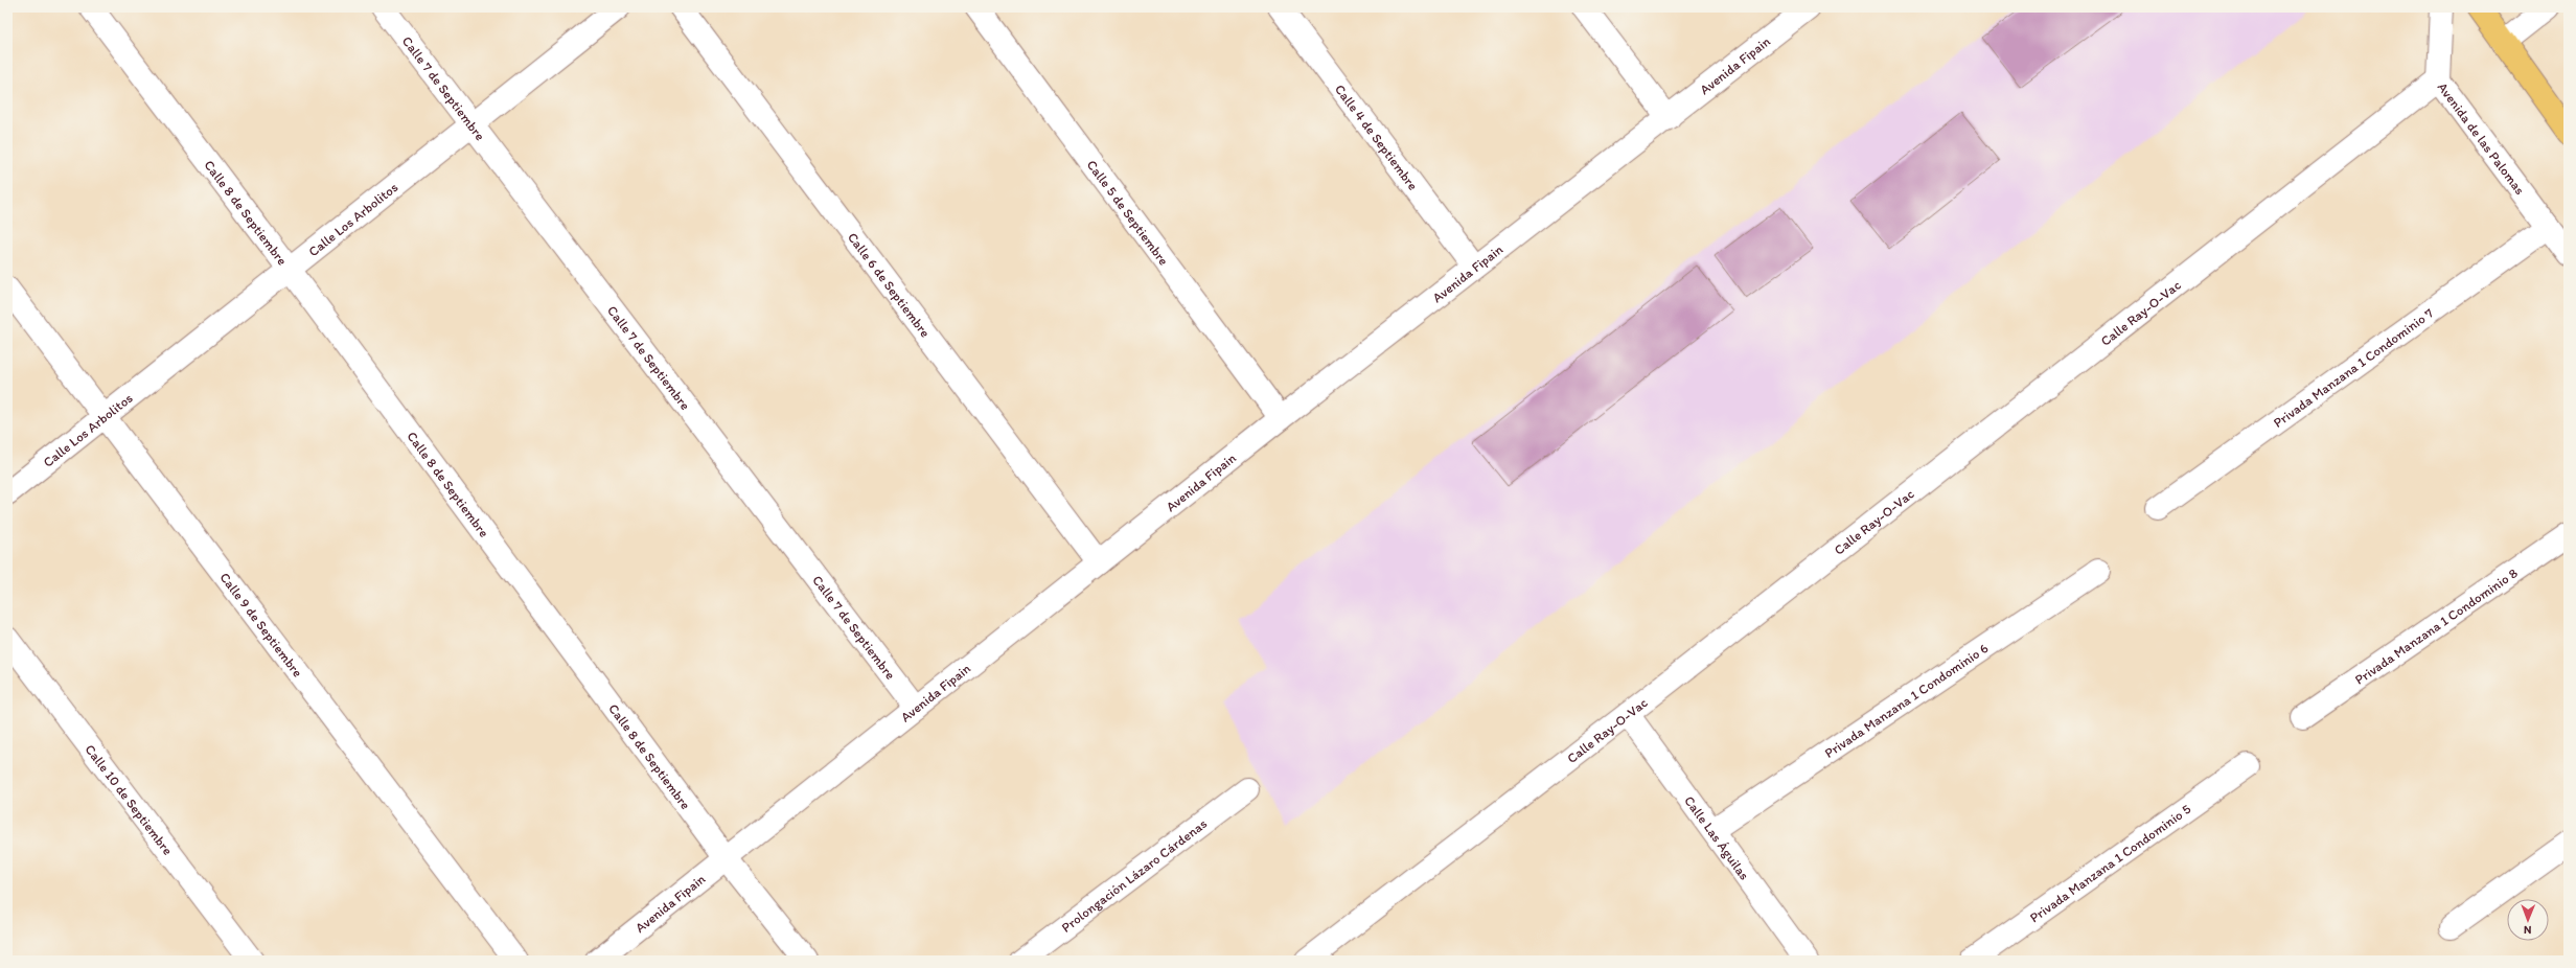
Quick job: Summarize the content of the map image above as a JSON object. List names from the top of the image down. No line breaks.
{"streets":{"street":["Avenida Fipain","Calle 7 de Septiembre","Calle 4 de Septiembre","Avenida de las Palomas","Calle 8 de Septiembre","Calle 5 de Septiembre","Calle Los Arbolitos","Calle 6 de Septiembre","Calle Ray-O-Vac","Privada Manzana 1 Condominio 7","Calle 9 de Septiembre","Privada Manzana 1 Condominio 8","Privada Manzana 1 Condominio 6","Calle 10 de Septiembre","Calle Las Águilas","Privada Manzana 1 Condominio 5","Prolongación Lázaro Cárdenas"]},"crossings":[["Avenida Fipain","Calle 7 de Septiembre"],["Avenida Fipain","Calle 4 de Septiembre"],["Avenida Fipain","Calle 8 de Septiembre"],["Avenida Fipain","Calle 5 de Septiembre"],["Avenida Fipain","Calle 6 de Septiembre"],["Calle 7 de Septiembre","Calle Los Arbolitos"],["Avenida de las Palomas","Calle Ray-O-Vac"],["Avenida de las Palomas","Privada Manzana 1 Condominio 7"],["Calle 8 de Septiembre","Calle Los Arbolitos"],["Calle Los Arbolitos","Calle 9 de Septiembre"],["Calle Ray-O-Vac","Calle Las Águilas"],["Privada Manzana 1 Condominio 6","Calle Las Águilas"]],"north":"bottom"}
